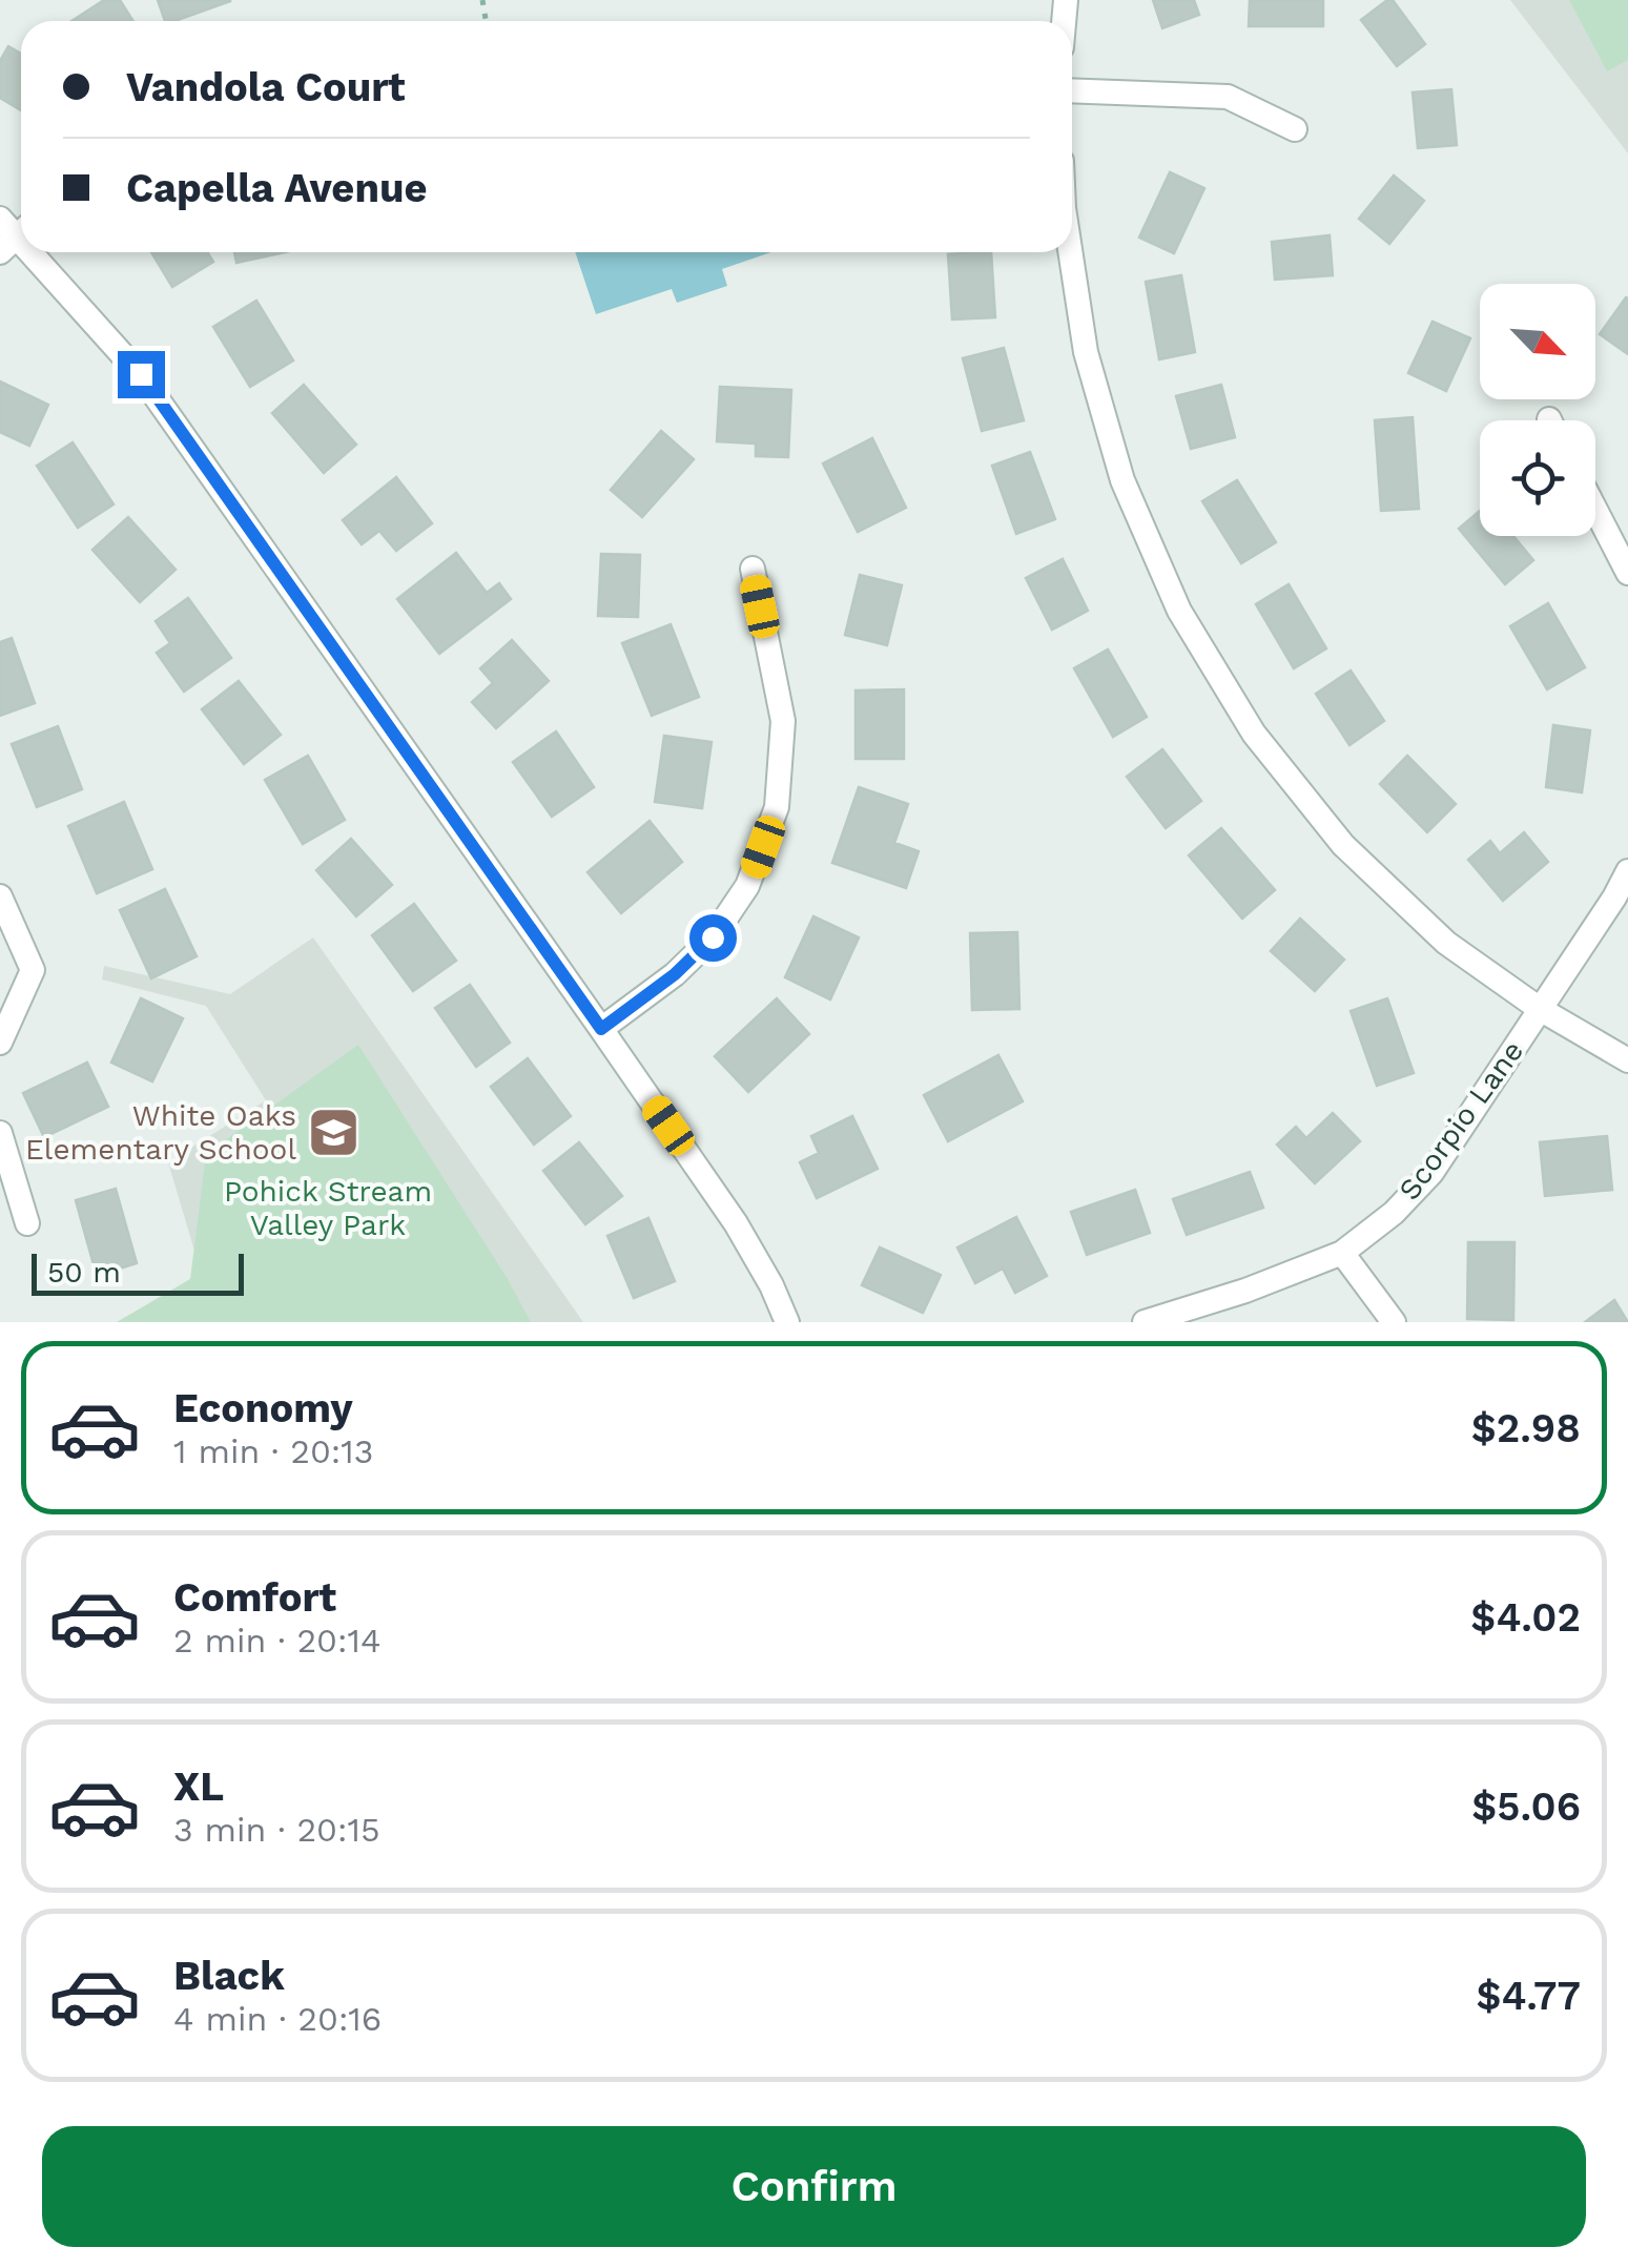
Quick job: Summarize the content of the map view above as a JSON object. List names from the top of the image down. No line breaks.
{"streets":{"street":["Scorpio Lane"]},"parks":["Pohick Stream Valley Park"],"places":{"school or university":["White Oaks Elementary School"]},"scale_bar":"50 m","north":"bottom right","page":{"banner":["Vandola Court","Capella Avenue"],"scale":"50 m","list":[{"name":"Economy","note":"1 min · 20:13","value":"$2.98"},{"name":"Comfort","note":"2 min · 20:14","value":"$4.02"},{"name":"XL","note":"3 min · 20:15","value":"$5.06"},{"name":"Black","note":"4 min · 20:16","value":"$4.77"}],"buttons":"Confirm"}}
